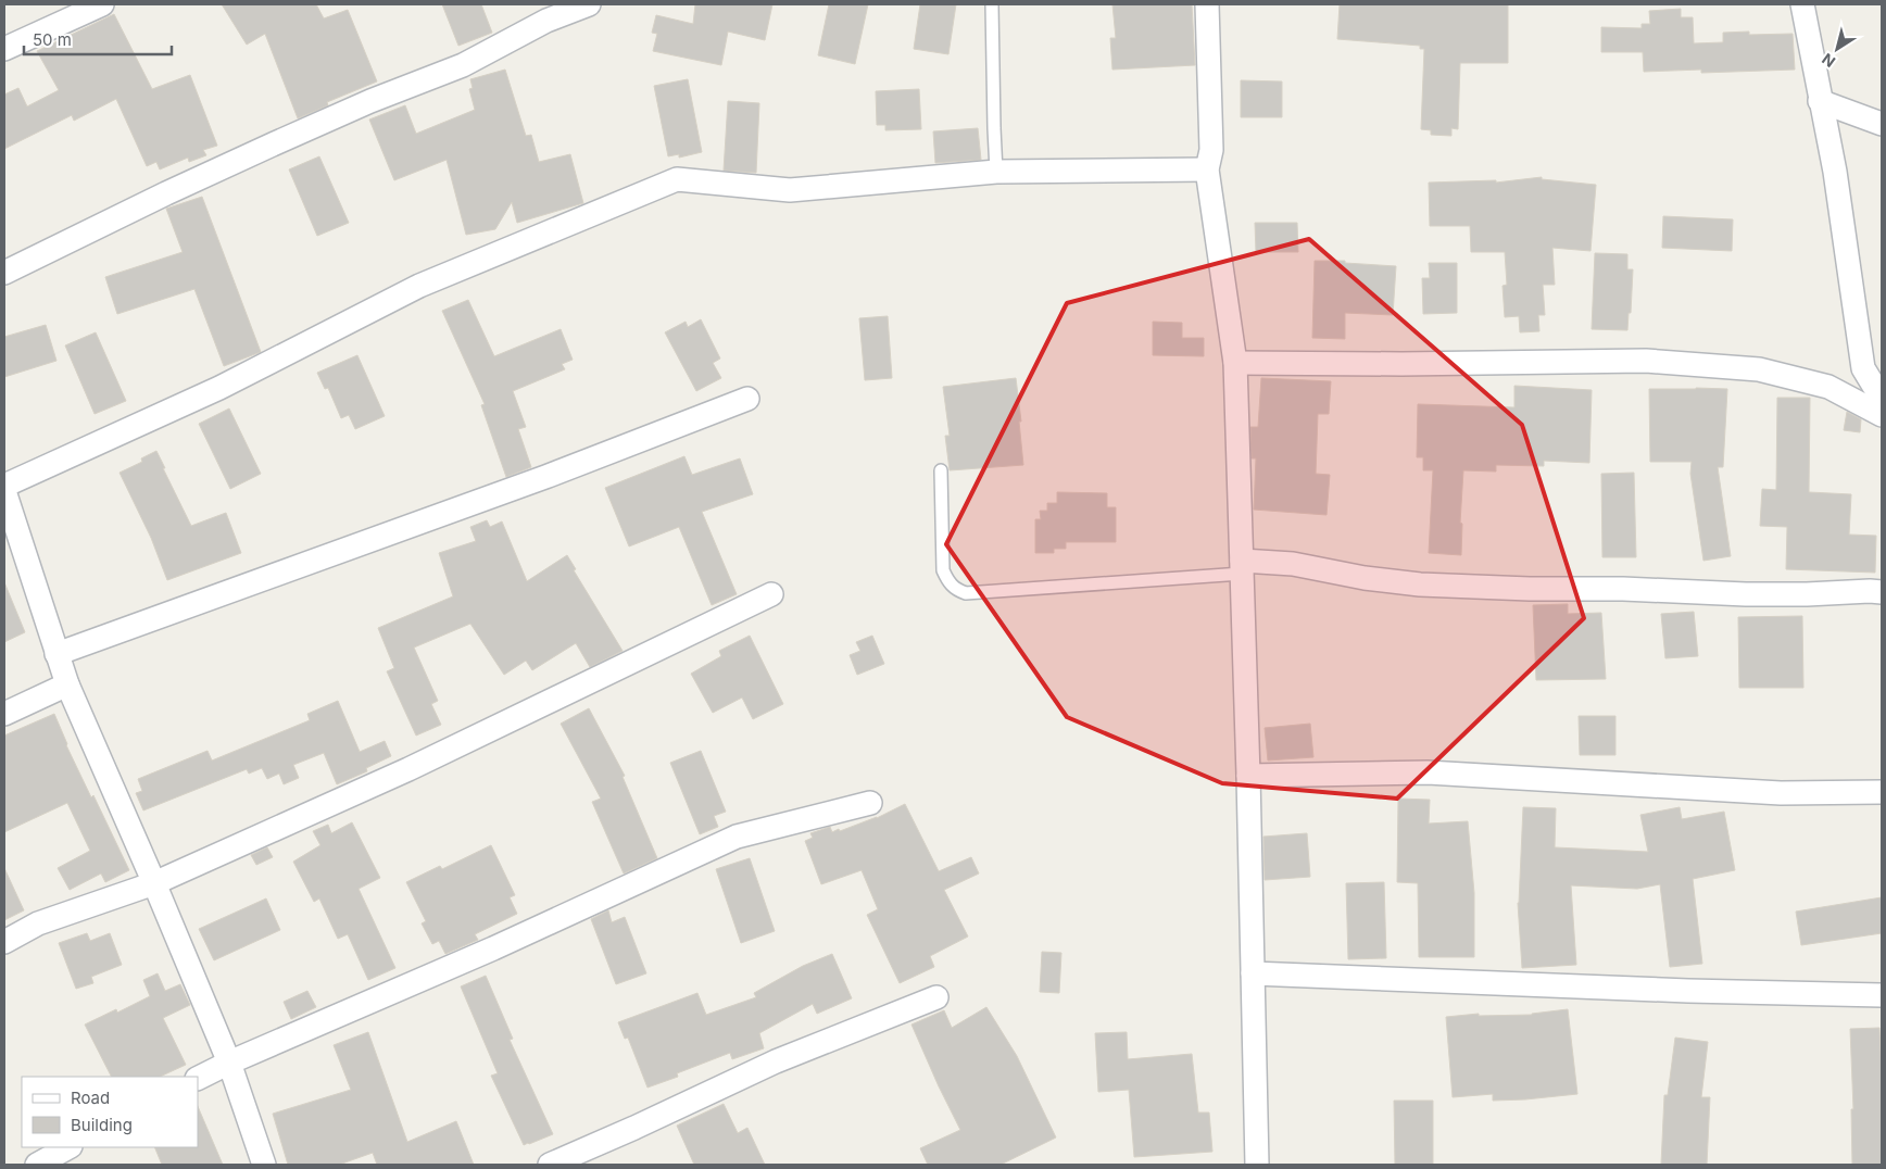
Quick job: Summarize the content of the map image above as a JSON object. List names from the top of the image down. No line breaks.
{"legend":["Road","Building"],"scale_bar":"50 m","north":"bottom left"}
